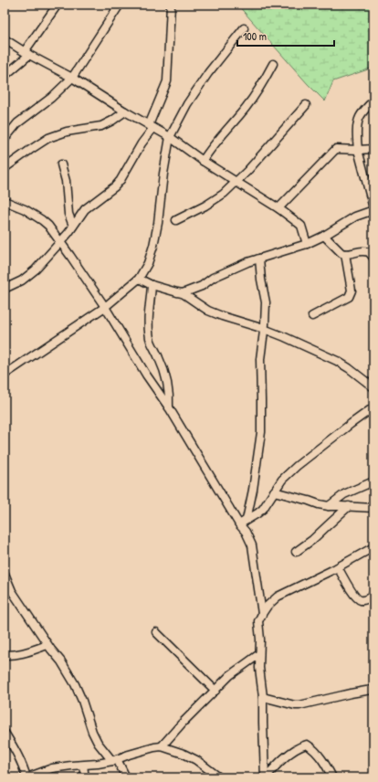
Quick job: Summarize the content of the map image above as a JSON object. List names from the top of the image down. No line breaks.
{"scale_bar":"100 m"}
